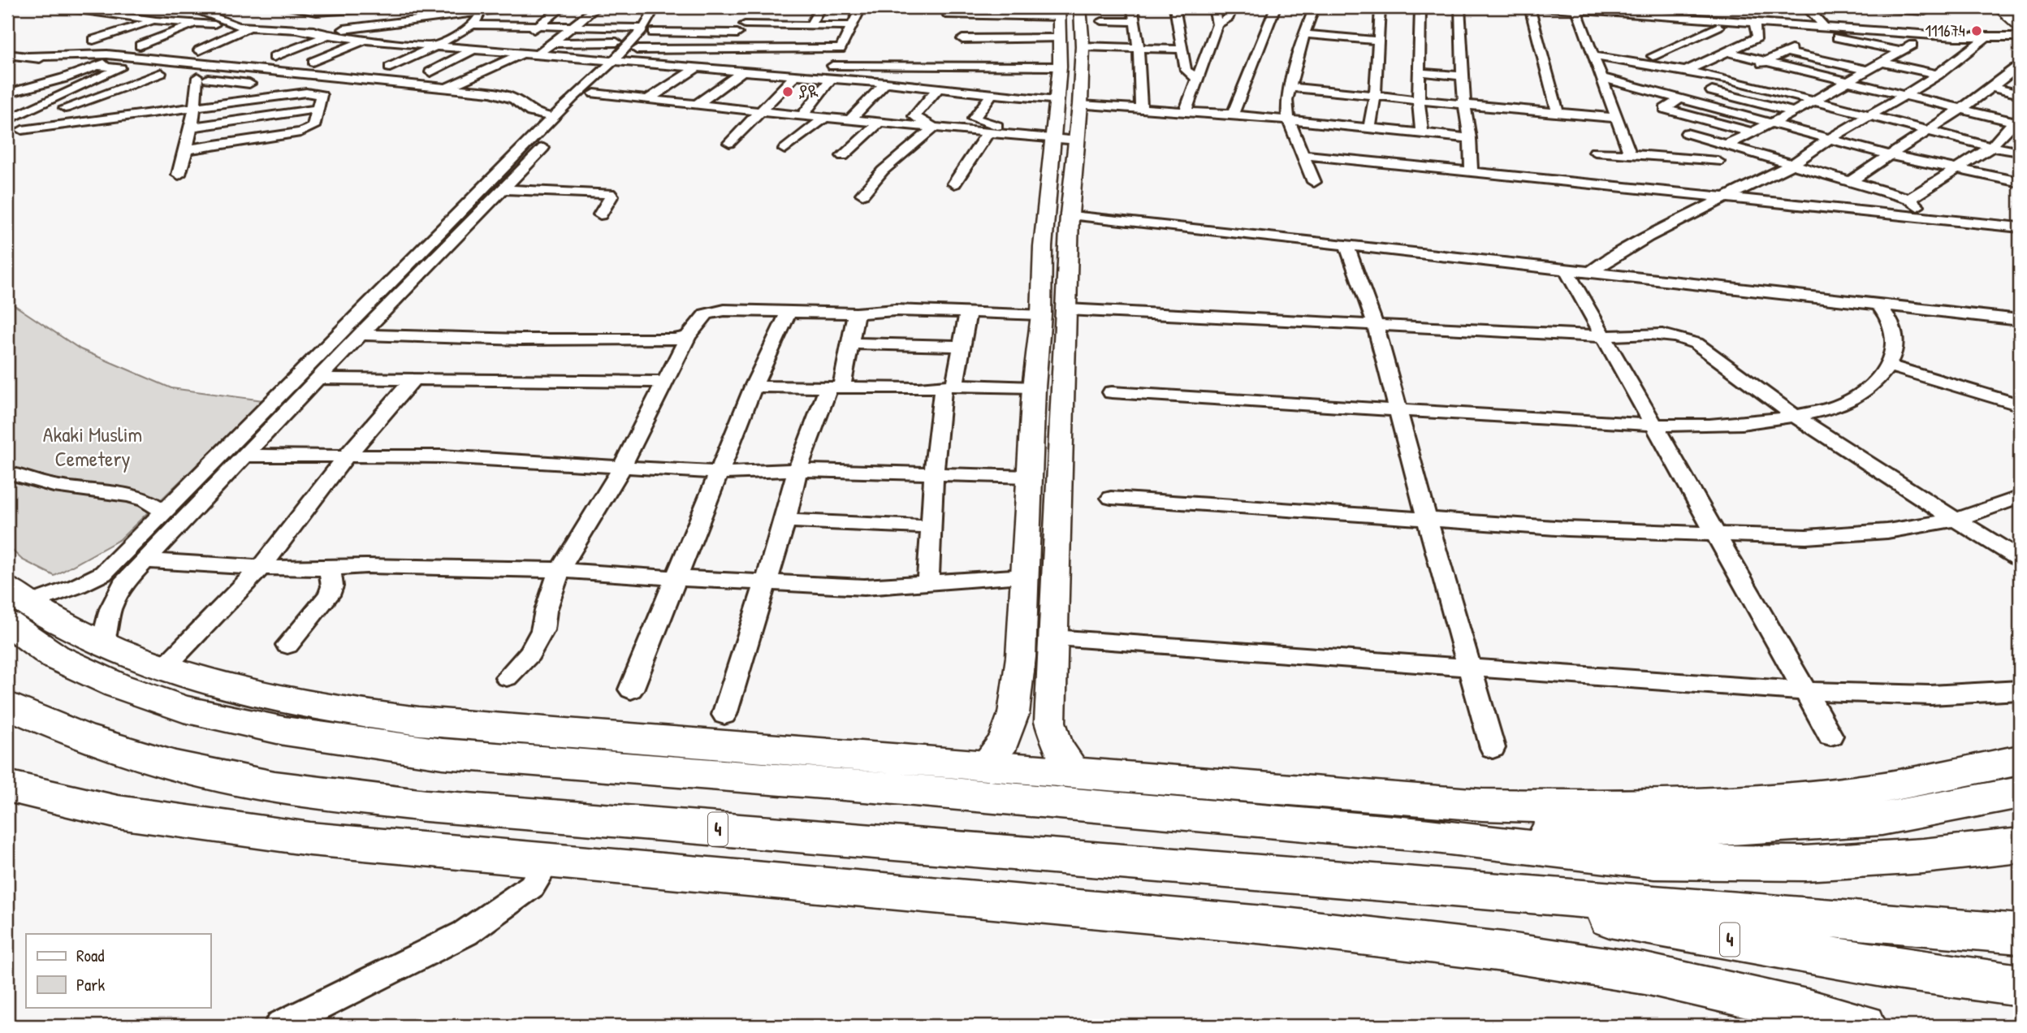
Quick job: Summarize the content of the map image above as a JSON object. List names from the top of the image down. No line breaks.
{"streets":{"highway":["4"]},"parks":["Akaki Muslim Cemetery"],"places":["111674","ያዪ"],"legend":["Road","Park"]}
